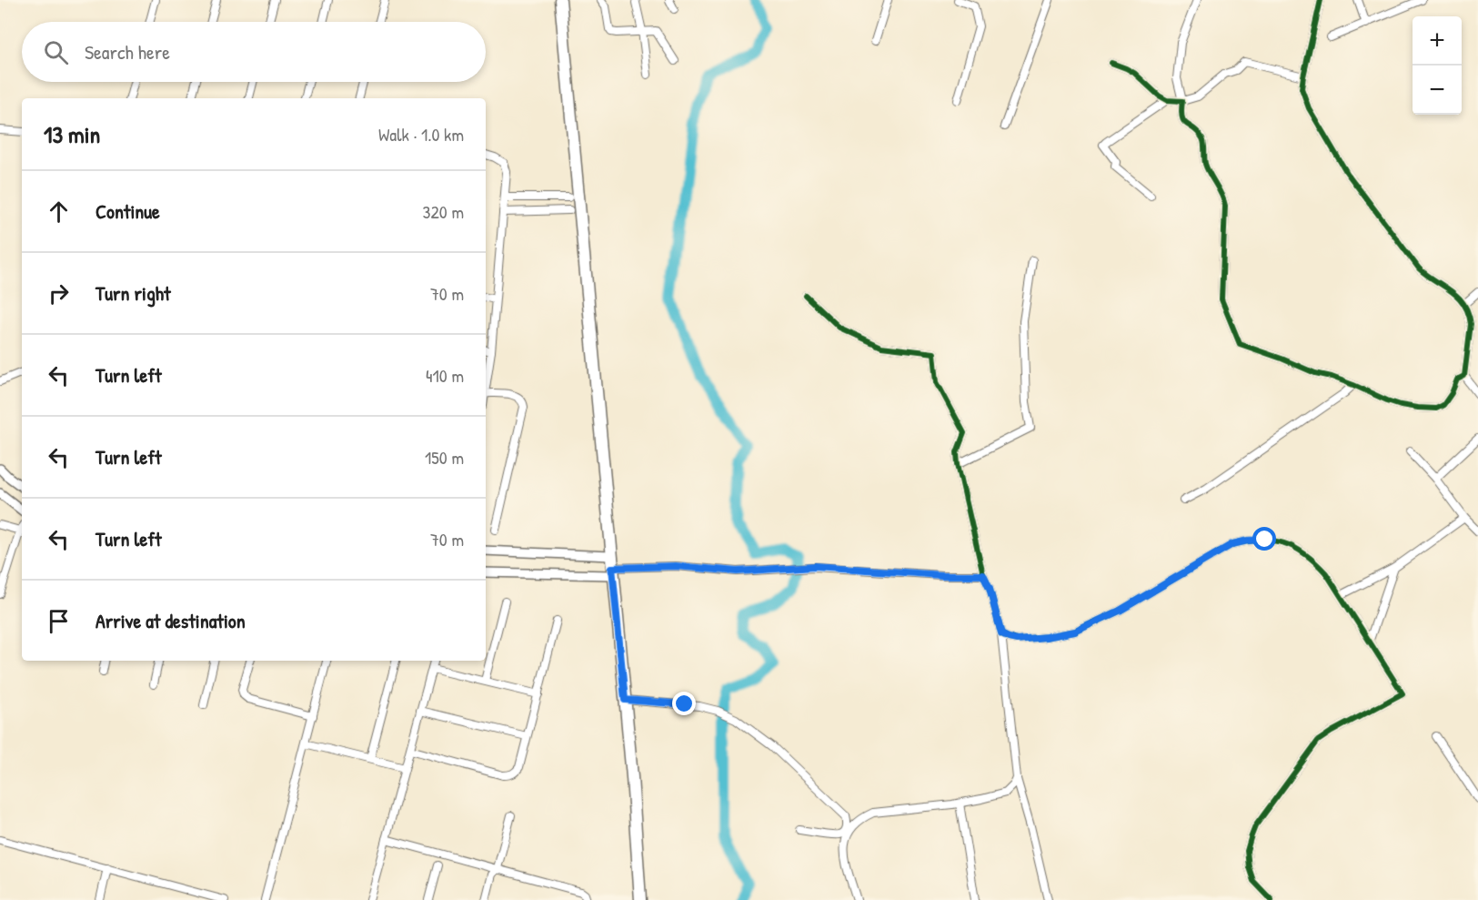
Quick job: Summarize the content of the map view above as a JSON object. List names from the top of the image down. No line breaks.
{"page":{"map_buttons":["+","−"],"search":"Search here","heading":["13 min","Walk · 1.0 km"],"list":[["Continue","320 m"],["Turn right","70 m"],["Turn left","410 m"],["Turn left","150 m"],["Turn left","70 m"],"Arrive at destination"]}}
